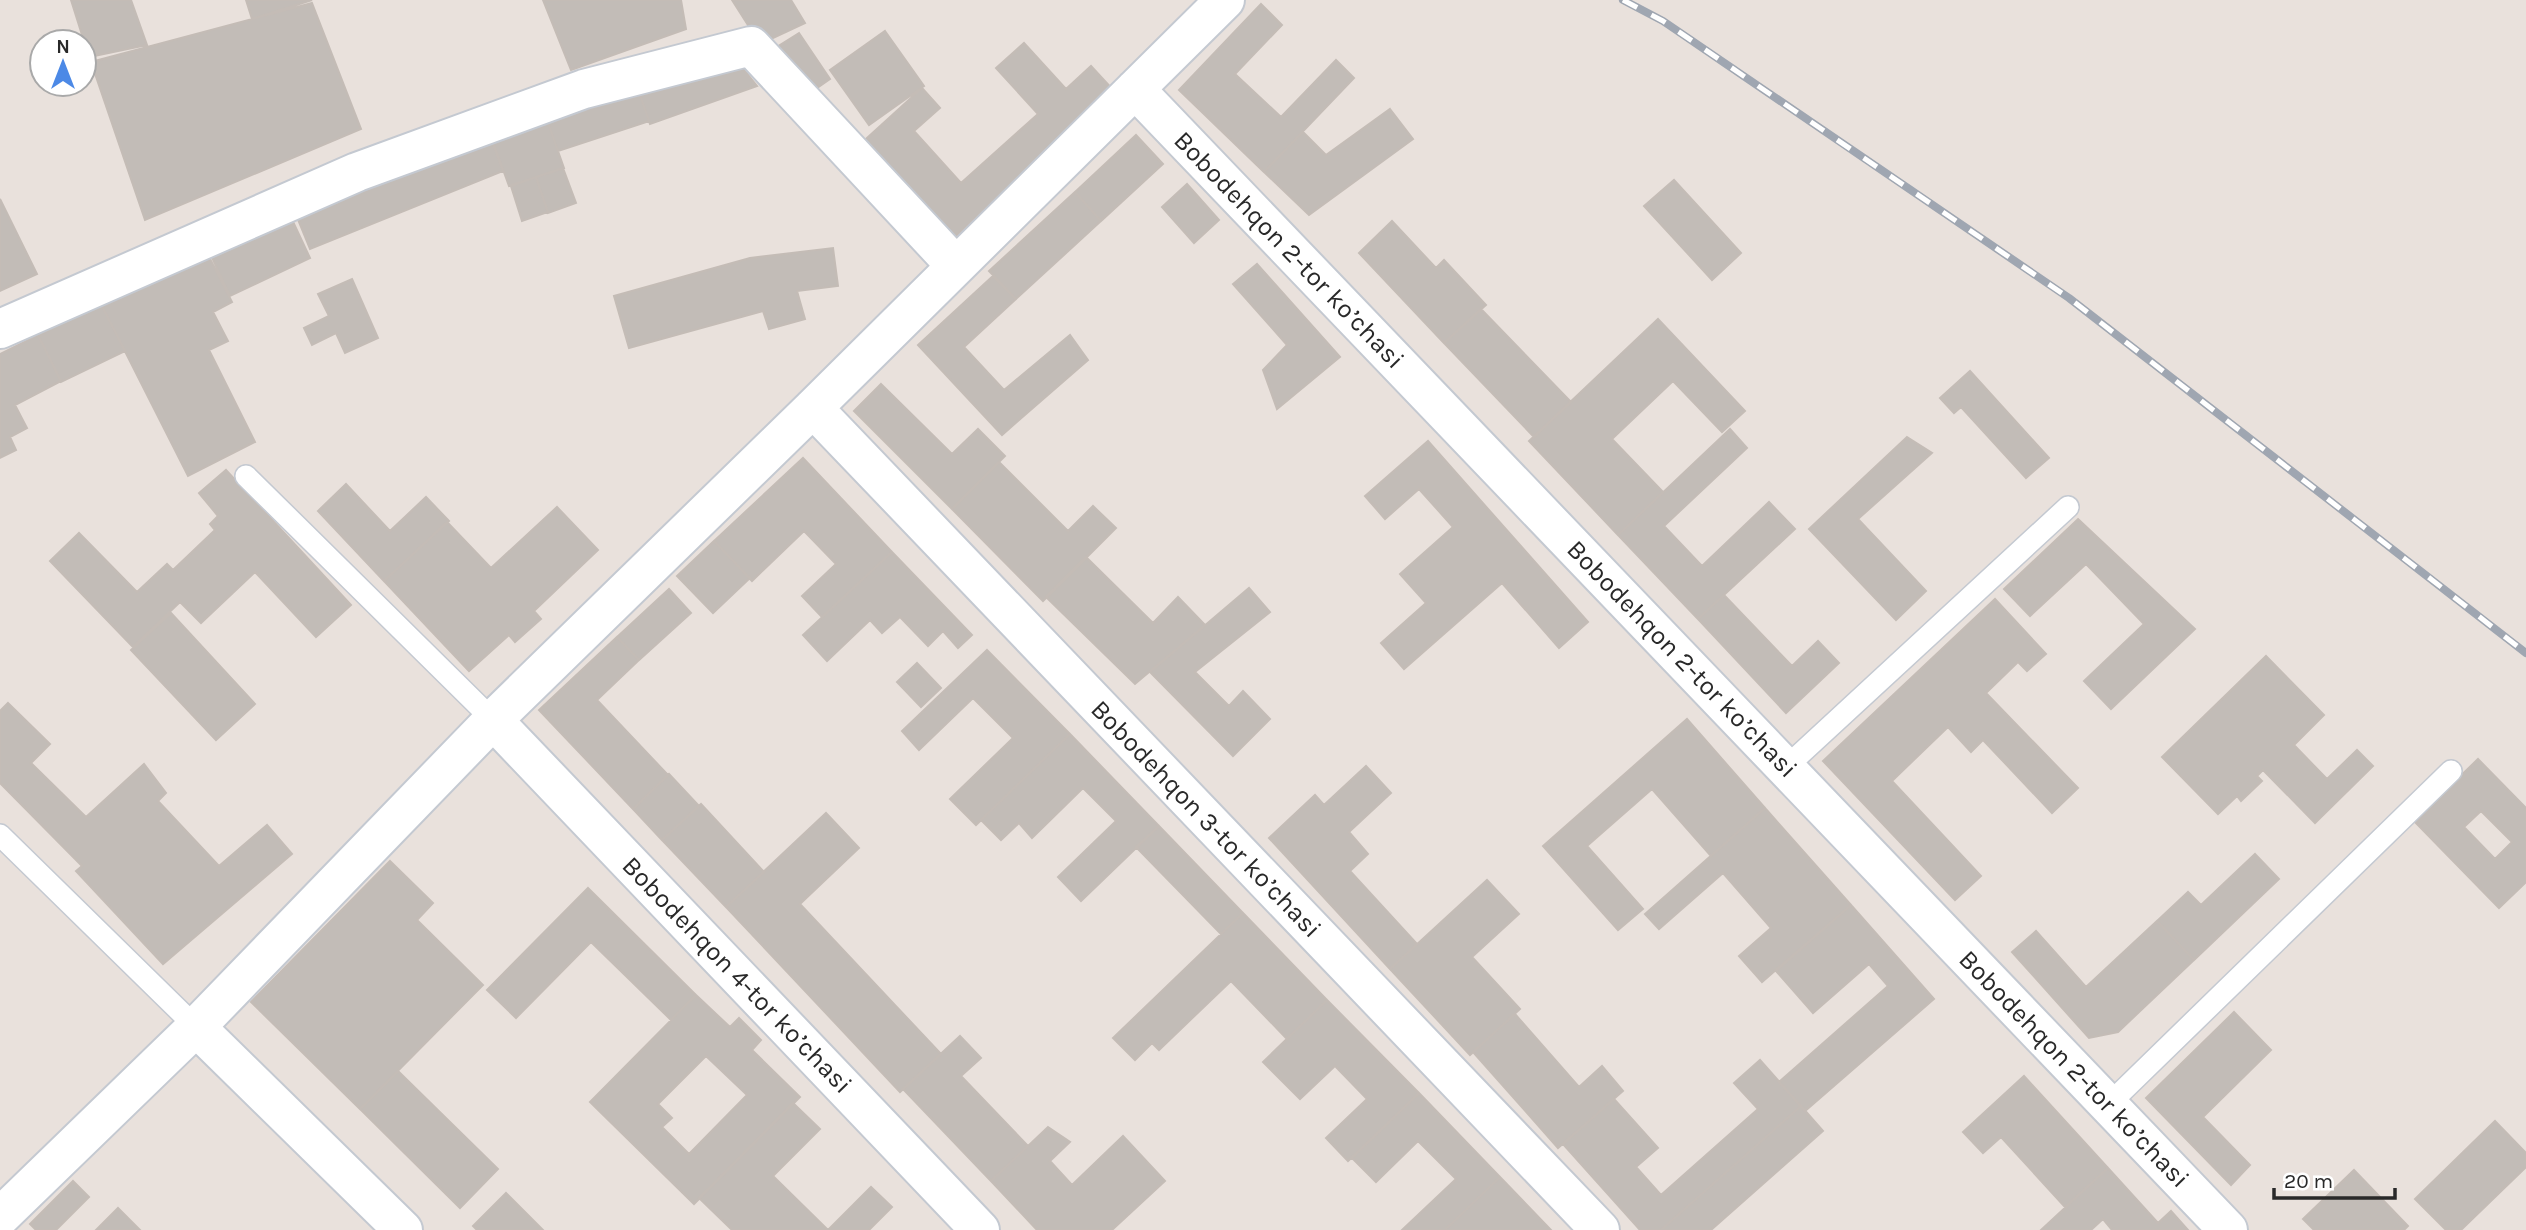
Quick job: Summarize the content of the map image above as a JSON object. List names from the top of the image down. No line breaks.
{"streets":{"street":["Bobodehqon 2-tor koʼchasi","Bobodehqon 3-tor koʼchasi","Bobodehqon 4-tor koʼchasi"]},"scale_bar":"20 m","north":"top"}
